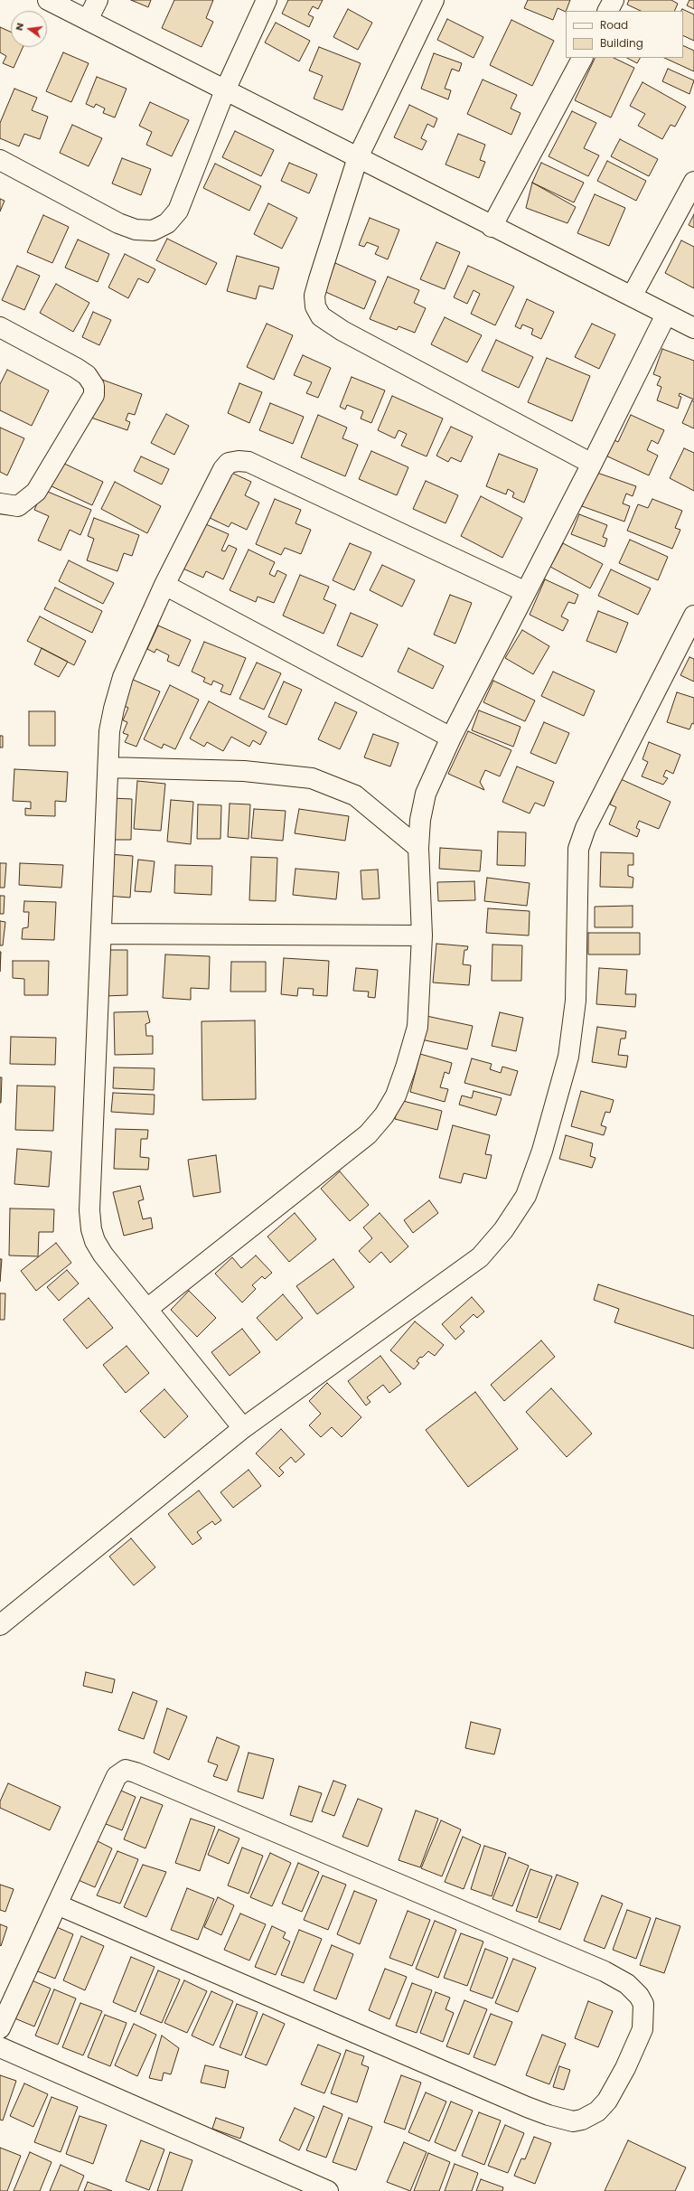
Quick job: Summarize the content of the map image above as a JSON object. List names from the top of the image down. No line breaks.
{"legend":["Road","Building"],"north":"left"}
